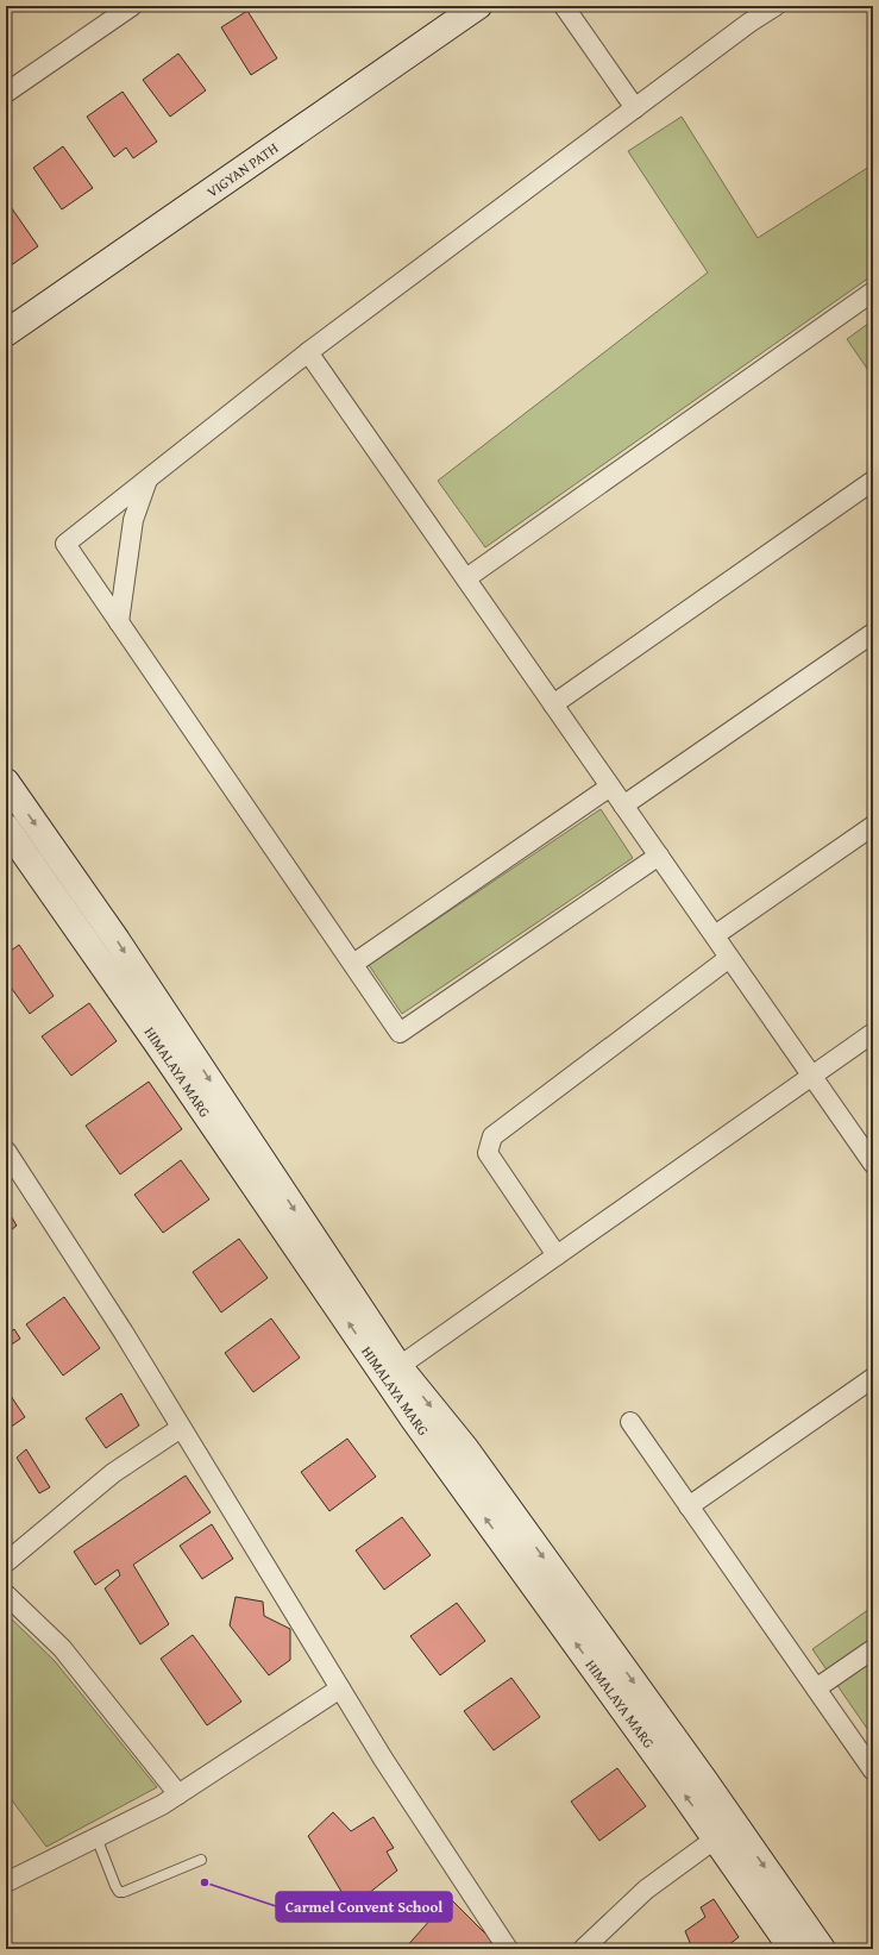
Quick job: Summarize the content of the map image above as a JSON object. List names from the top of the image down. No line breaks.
{"streets":{"main road":["VIGYAN PATH","HIMALAYA MARG"]},"places":["Carmel Convent School"]}
